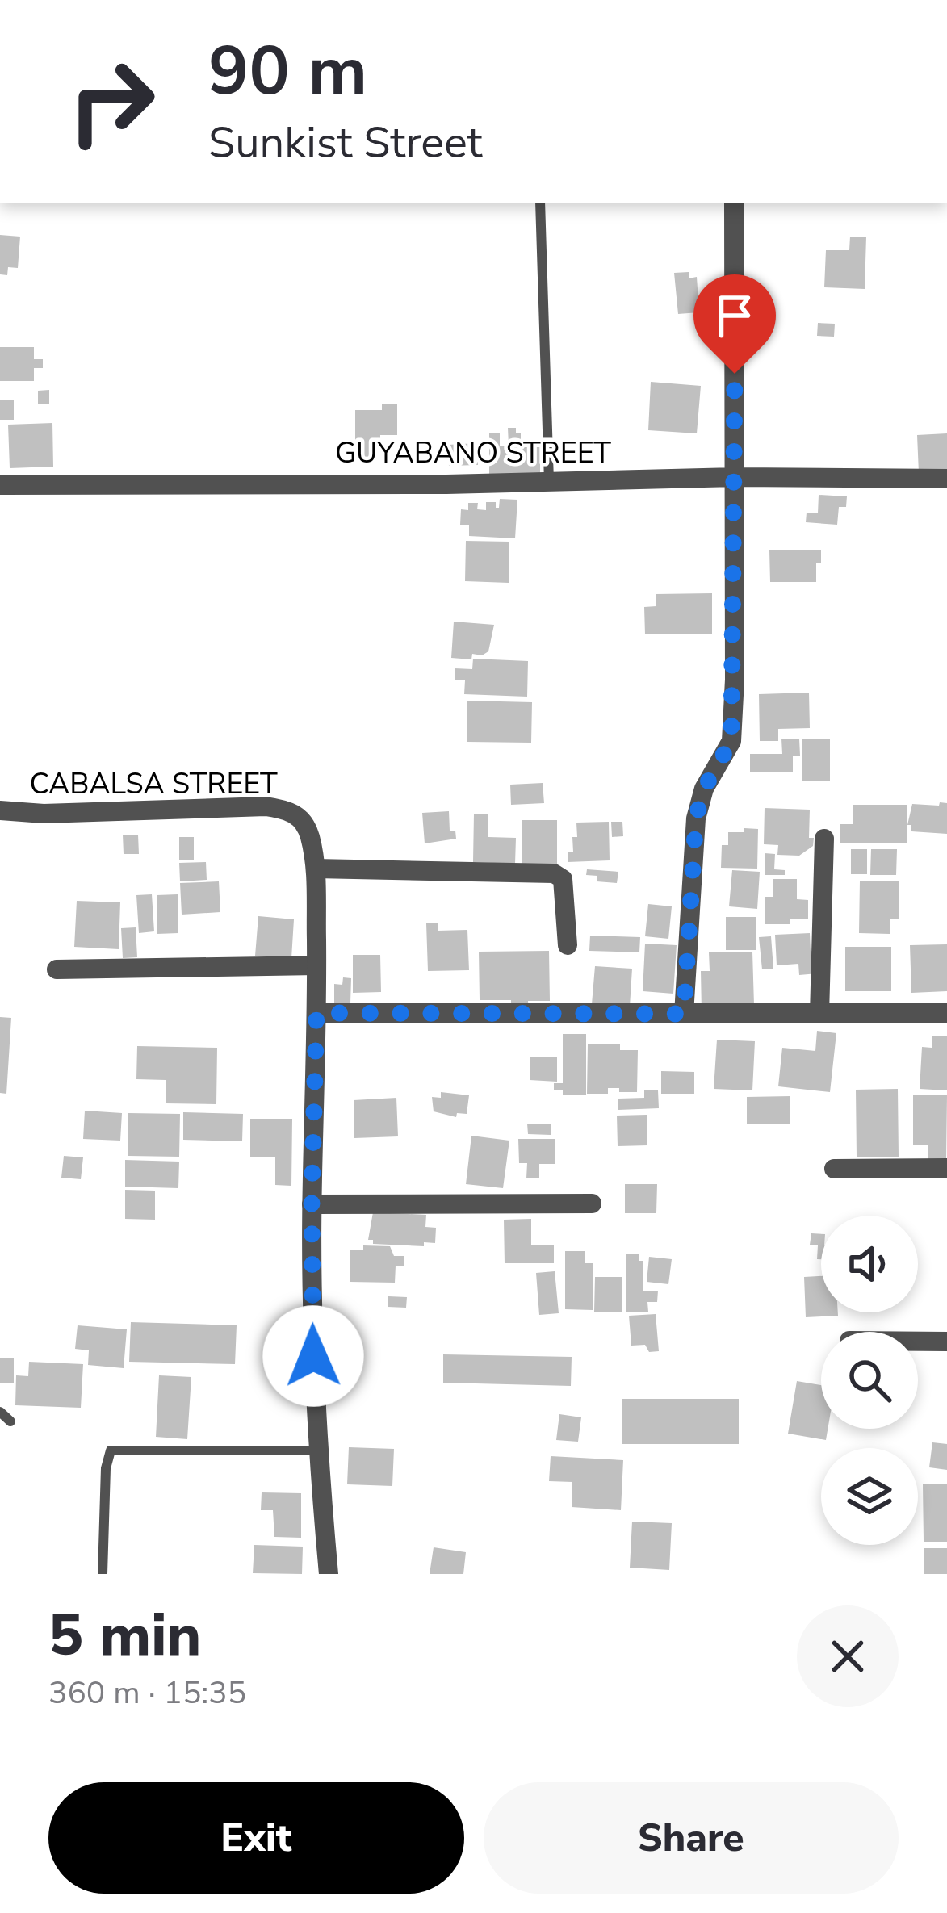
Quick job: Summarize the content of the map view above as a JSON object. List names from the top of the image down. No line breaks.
{"streets":{"street":["GUYABANO STREET","CABALSA STREET"]},"page":{"turn":["90 m","Sunkist Street"],"heading":["5 min","360 m · 15:35"],"buttons":["Exit","Share"]}}
